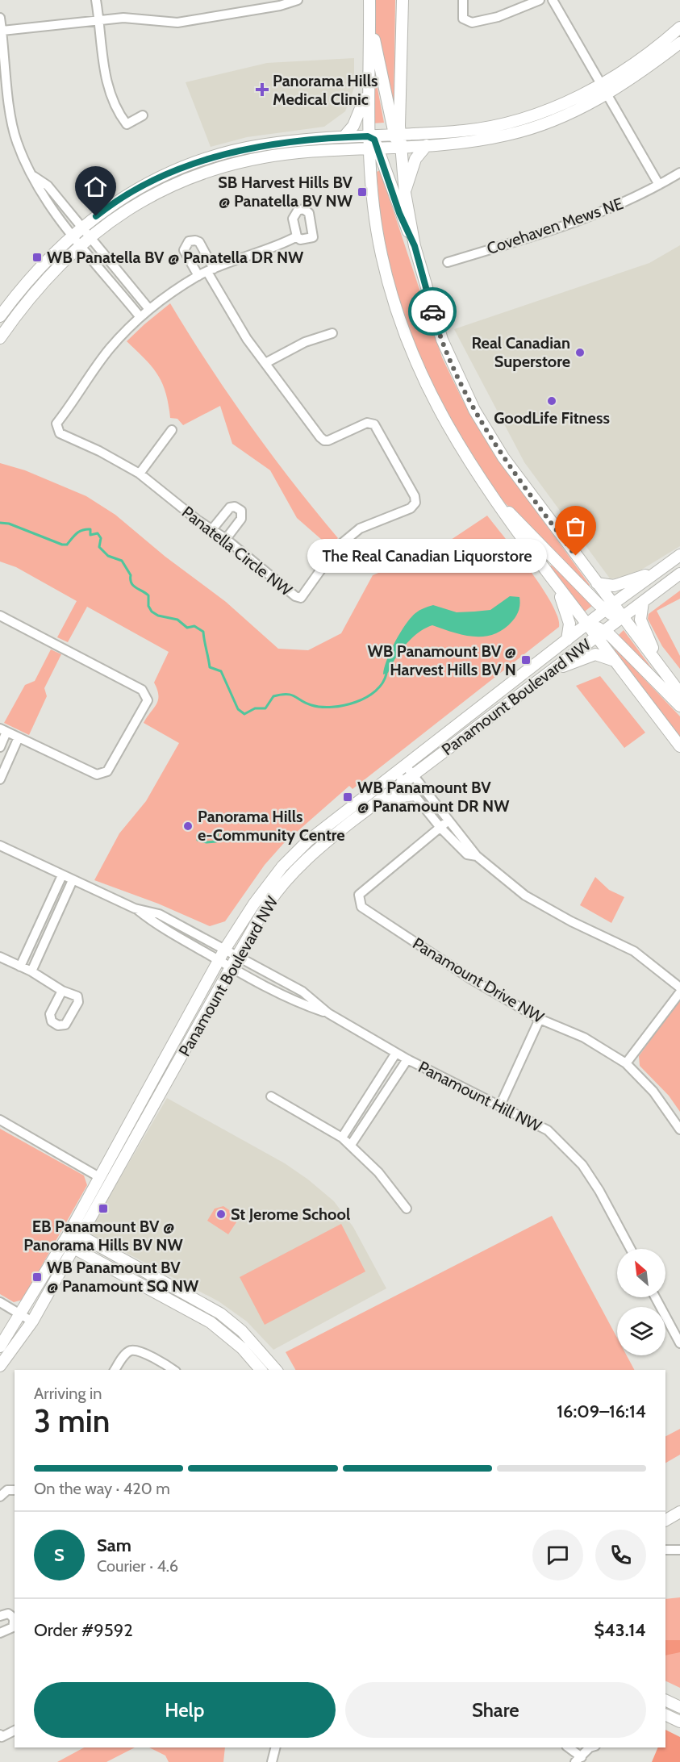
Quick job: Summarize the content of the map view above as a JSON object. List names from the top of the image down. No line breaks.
{"streets":{"street":["Covehaven Mews NE","Panatella Circle NW","Panamount Boulevard NW","Panamount Drive NW","Panamount Hill NW"]},"crossings":[["Panamount Boulevard NW","Panamount Hill NW"]],"places":{"health":["Panorama Hills Medical Clinic"],"transit":["SB Harvest Hills BV @ Panatella BV NW","WB Panatella BV @ Panatella DR NW","WB Panamount BV @ Harvest Hills BV N","WB Panamount BV @ Panamount DR NW","EB Panamount BV @ Panorama Hills BV NW","WB Panamount BV @ Panamount SQ NW"],"other":["Real Canadian Superstore","GoodLife Fitness","The Real Canadian Liquorstore","Panorama Hills e-Community Centre","St Jerome School"]},"north":"top left","page":{"bubble":"The Real Canadian Liquorstore","heading":["3 min","Arriving in","16:09–16:14"],"panel":["Sam","Courier · 4.6","Order #9592","$43.14"],"bar":"On the way · 420 m","round":"S","buttons":["Help","Share"]}}
